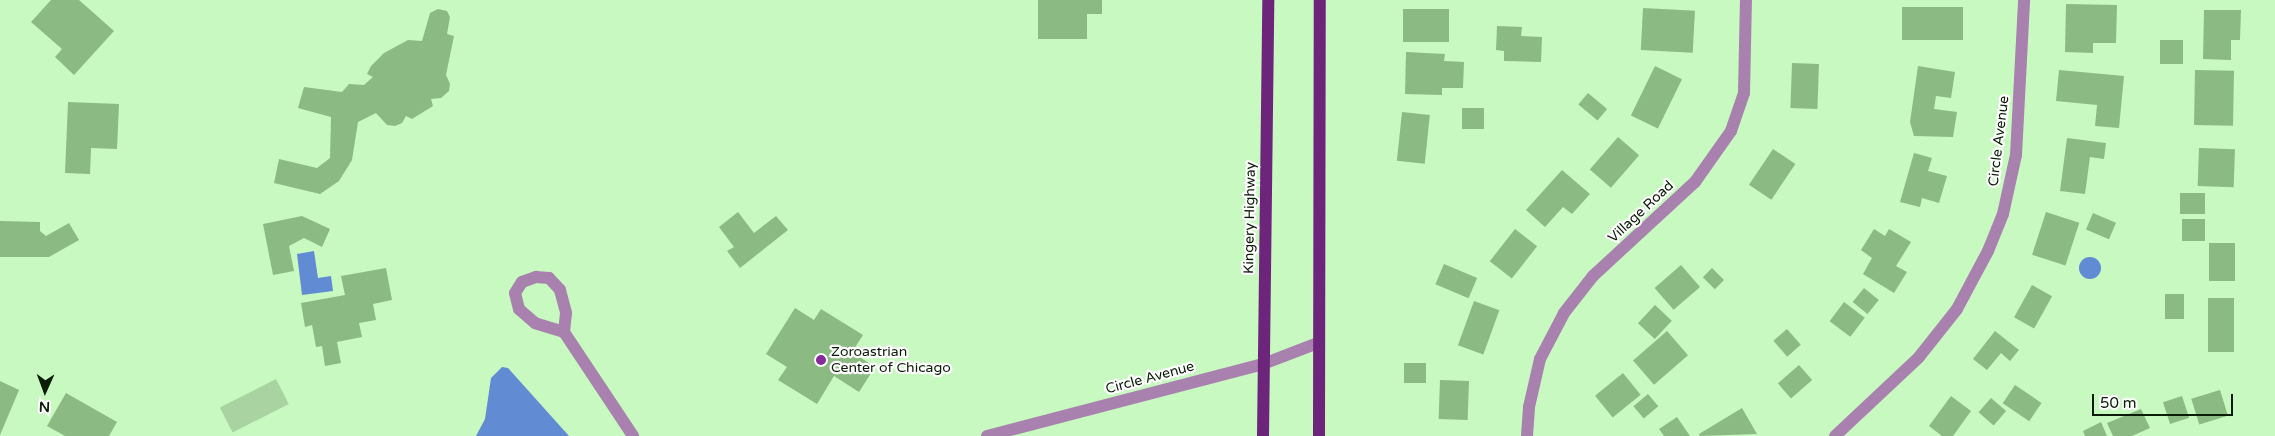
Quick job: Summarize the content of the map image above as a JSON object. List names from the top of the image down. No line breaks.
{"streets":{"main road":["Kingery Highway"],"street":["Circle Avenue","Village Road"]},"crossings":[["Circle Avenue","Kingery Highway"]],"places":["Zoroastrian Center of Chicago"],"scale_bar":"50 m","north":"bottom"}
